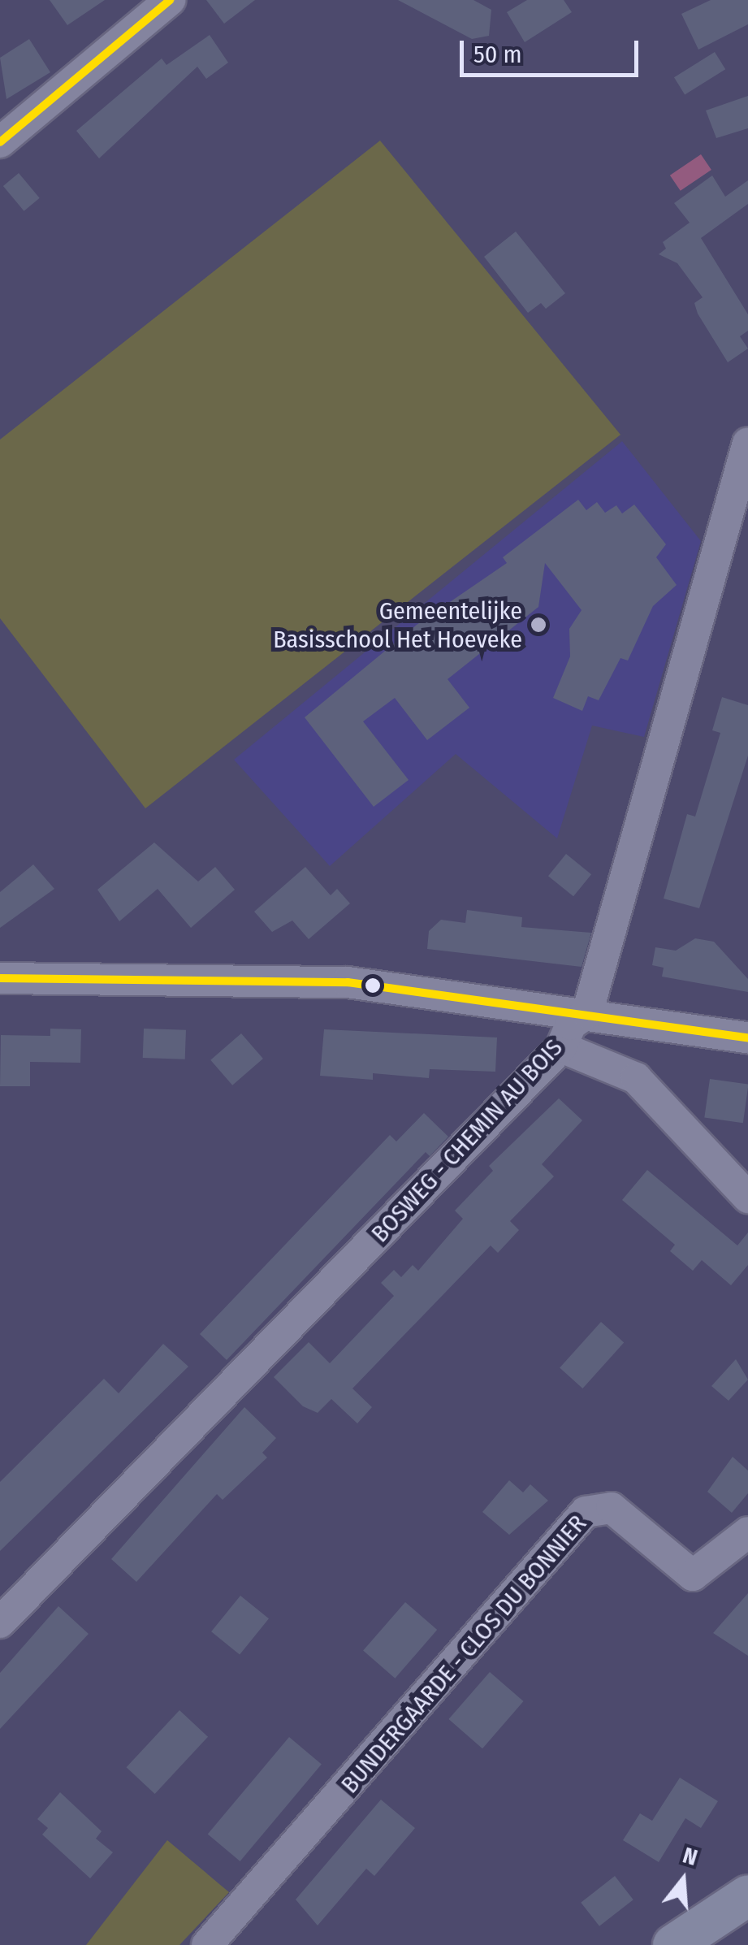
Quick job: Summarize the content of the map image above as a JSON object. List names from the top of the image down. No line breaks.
{"streets":{"street":["BOSWEG - CHEMIN AU BOIS","BUNDERGAARDE - CLOS DU BONNIER"]},"places":["Gemeentelijke Basisschool Het Hoeveke"],"scale_bar":"50 m","north":"top"}
